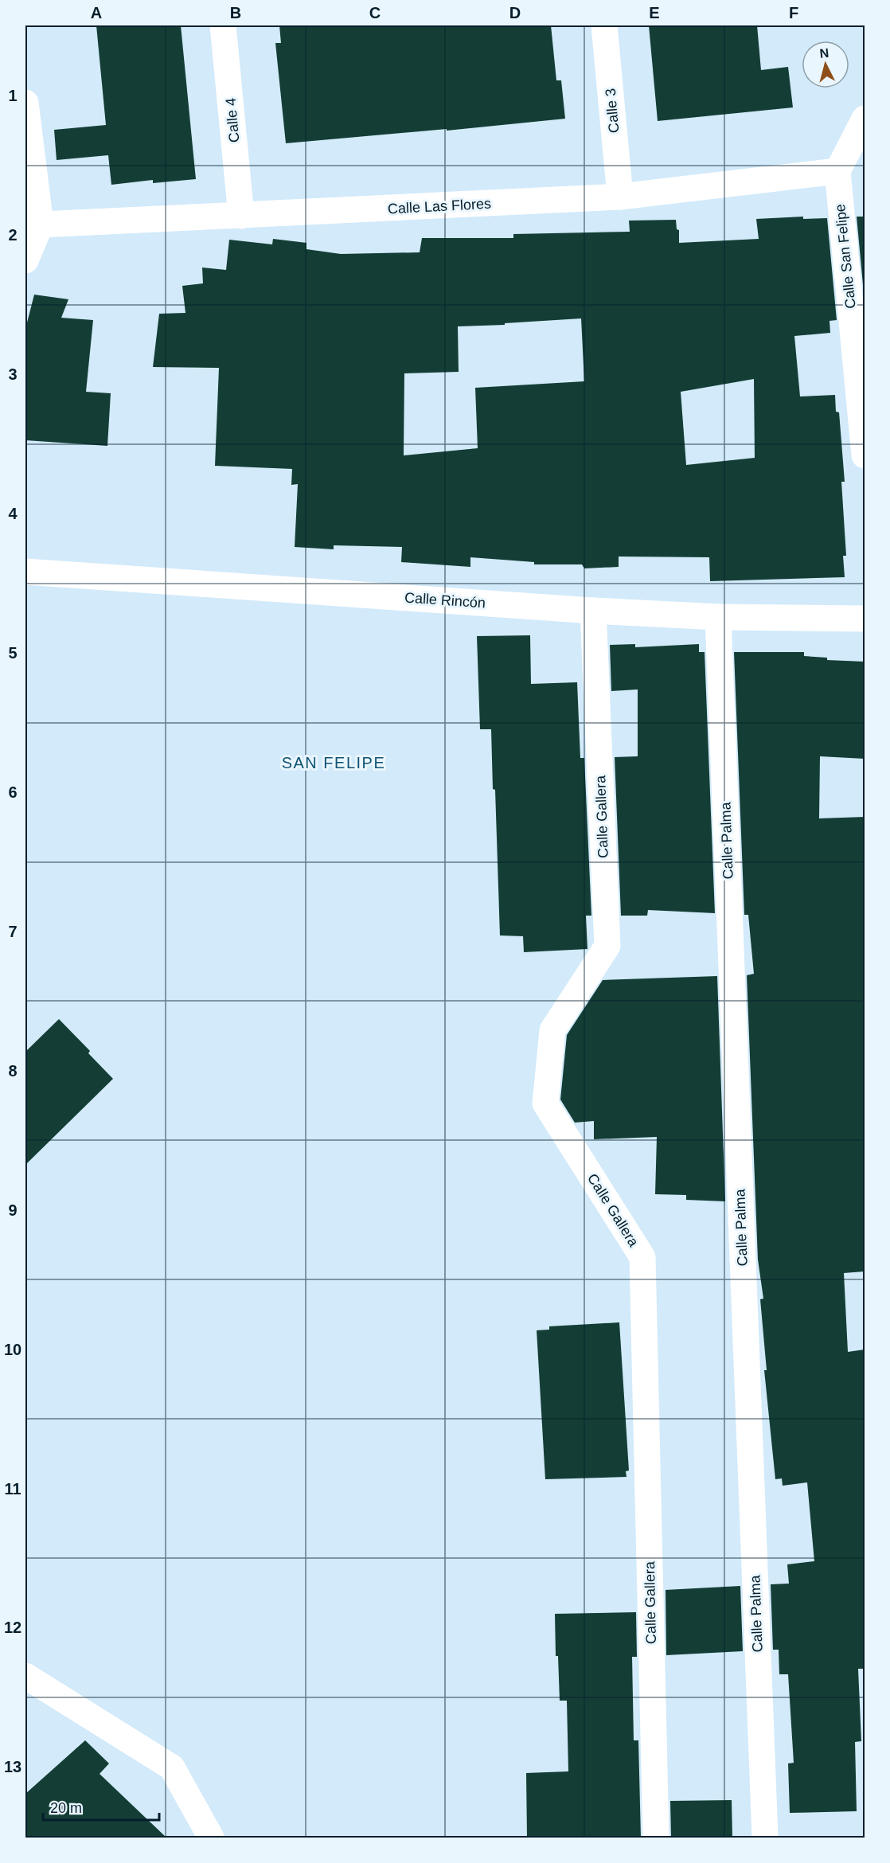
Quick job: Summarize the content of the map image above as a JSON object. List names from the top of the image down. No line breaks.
{"streets":{"street":["Calle 3","Calle 4","Calle Las Flores","Calle San Felipe","Calle Rincón","Calle Gallera","Calle Palma"]},"crossings":[["Calle 3","Calle Las Flores"],["Calle 4","Calle Las Flores"],["Calle Las Flores","Calle San Felipe"],["Calle Rincón","Calle Gallera"],["Calle Rincón","Calle Palma"]],"districts":["SAN FELIPE"],"scale_bar":"20 m","north":"top","grid":{"columns":["A","B","C","D","E","F"],"rows":["1","2","3","4","5","6","7","8","9","10","11","12","13"]}}
